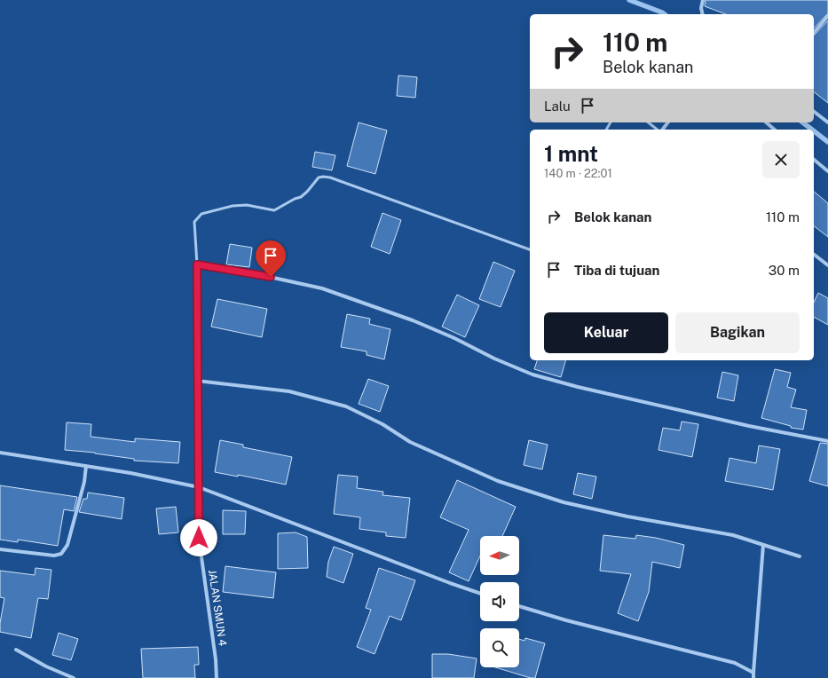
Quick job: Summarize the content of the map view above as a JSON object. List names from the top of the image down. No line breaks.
{"streets":{"street":["JALAN SMUN 4"]},"north":"left","page":{"turn":["110 m","Belok kanan"],"then":"Lalu","heading":["1 mnt","140 m · 22:01"],"list":[{"name":"Belok kanan","value":"110 m"},{"name":"Tiba di tujuan","value":"30 m"}],"buttons":["Keluar","Bagikan"]}}
